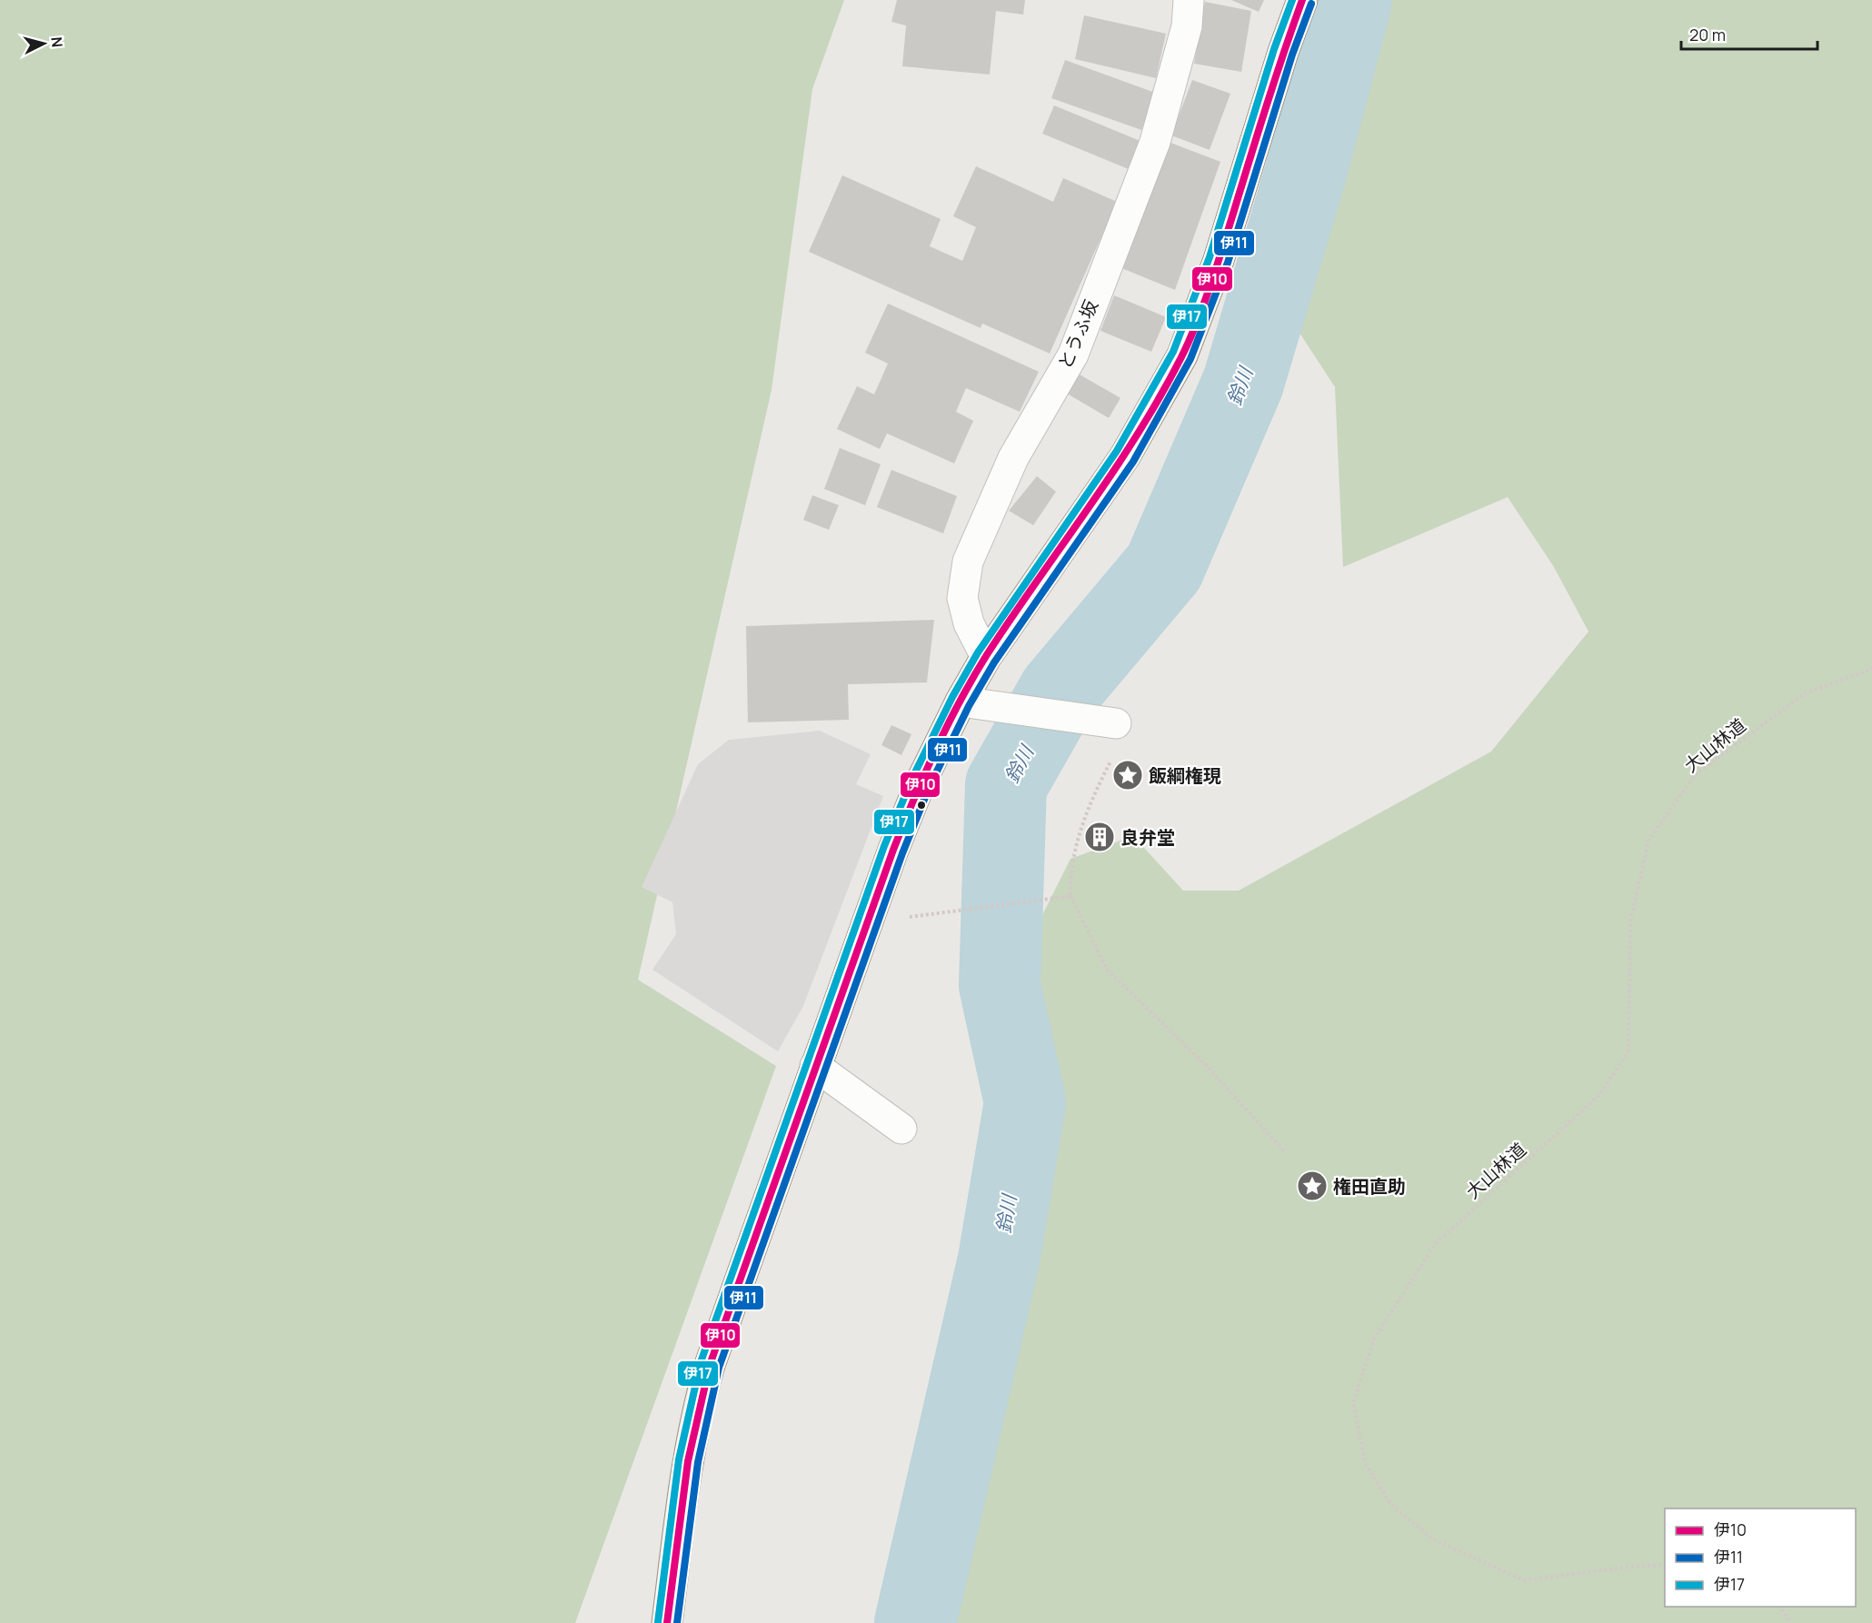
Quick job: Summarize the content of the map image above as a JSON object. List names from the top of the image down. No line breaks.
{"streets":{"street":["とうふ坂"],"path":["大山林道"]},"water":["鈴川"],"places":{"place":["飯綱権現","権田直助"],"building":["良弁堂"]},"lines":["transit line 伊10","transit line 伊17","transit line 伊11"],"legend":["伊10","伊11","伊17"],"scale_bar":"20 m","north":"right"}
